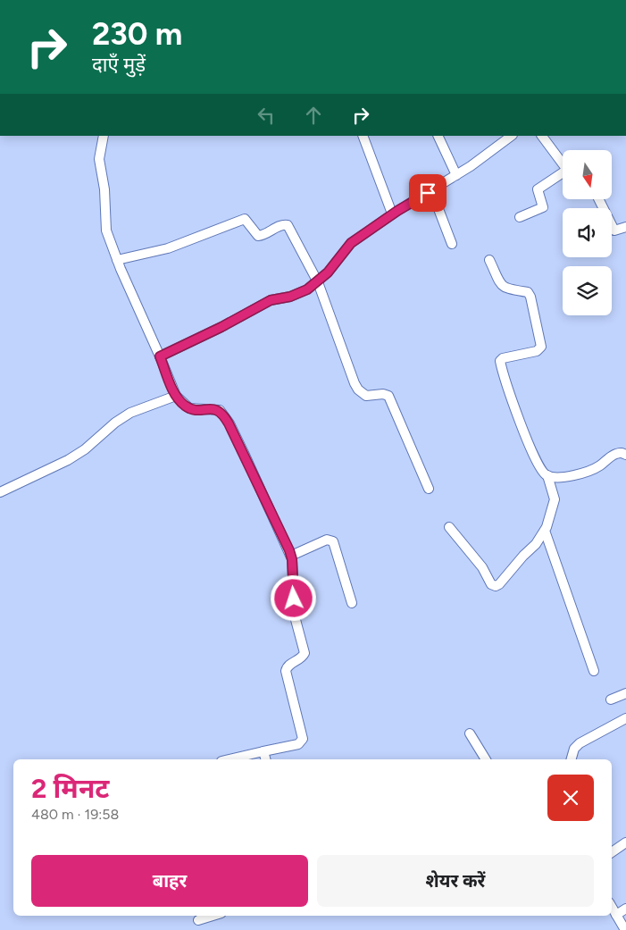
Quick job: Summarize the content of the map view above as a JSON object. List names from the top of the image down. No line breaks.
{"north":"bottom","page":{"turn":["230 m","दाएँ मुड़ें"],"heading":["2 मिनट","480 m · 19:58"],"buttons":["बाहर","शेयर करें"]}}
